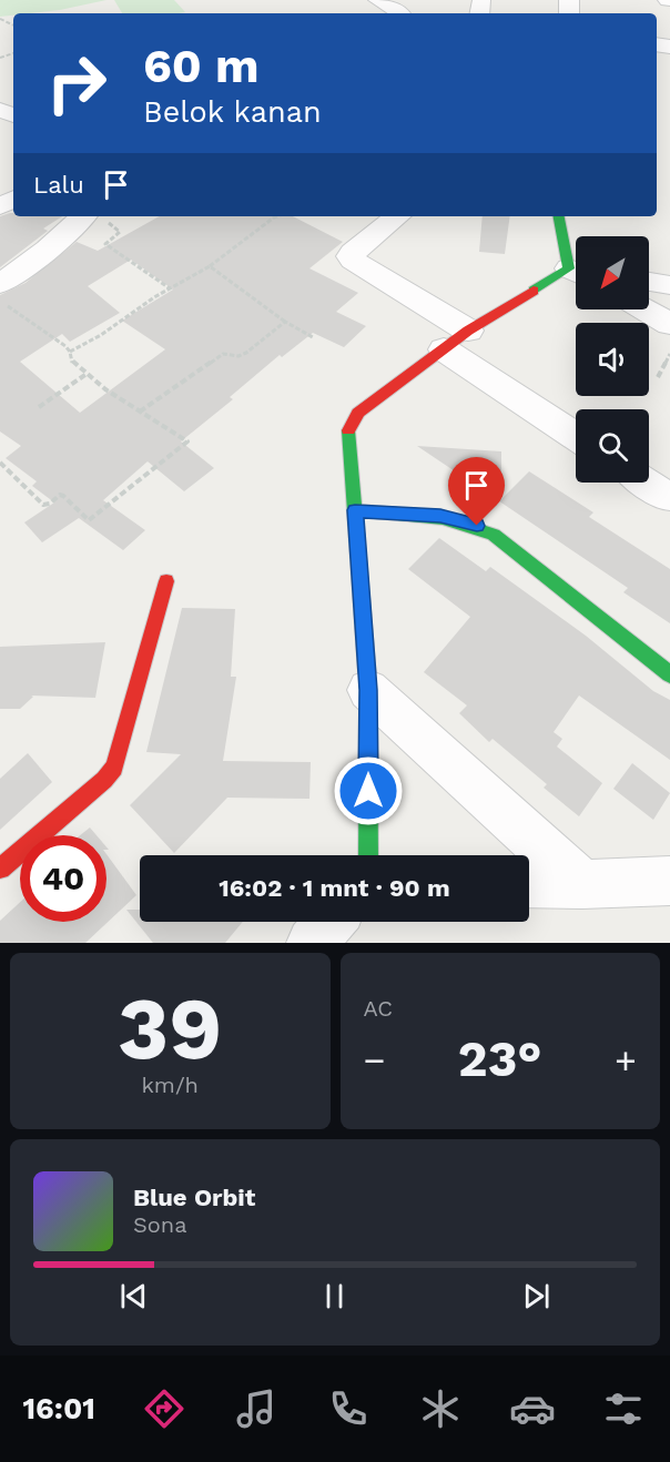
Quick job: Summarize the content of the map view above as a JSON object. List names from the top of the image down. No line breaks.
{"north":"bottom left","page":{"turn":["60 m","Belok kanan"],"then":"Lalu","limit":"40","trip":"16:02 · 1 mnt · 90 m","tile":[["39","km/h"],"AC"],"heat":["−","23°","+"],"song":["Blue Orbit","Sona"],"tabs":"16:01"}}
